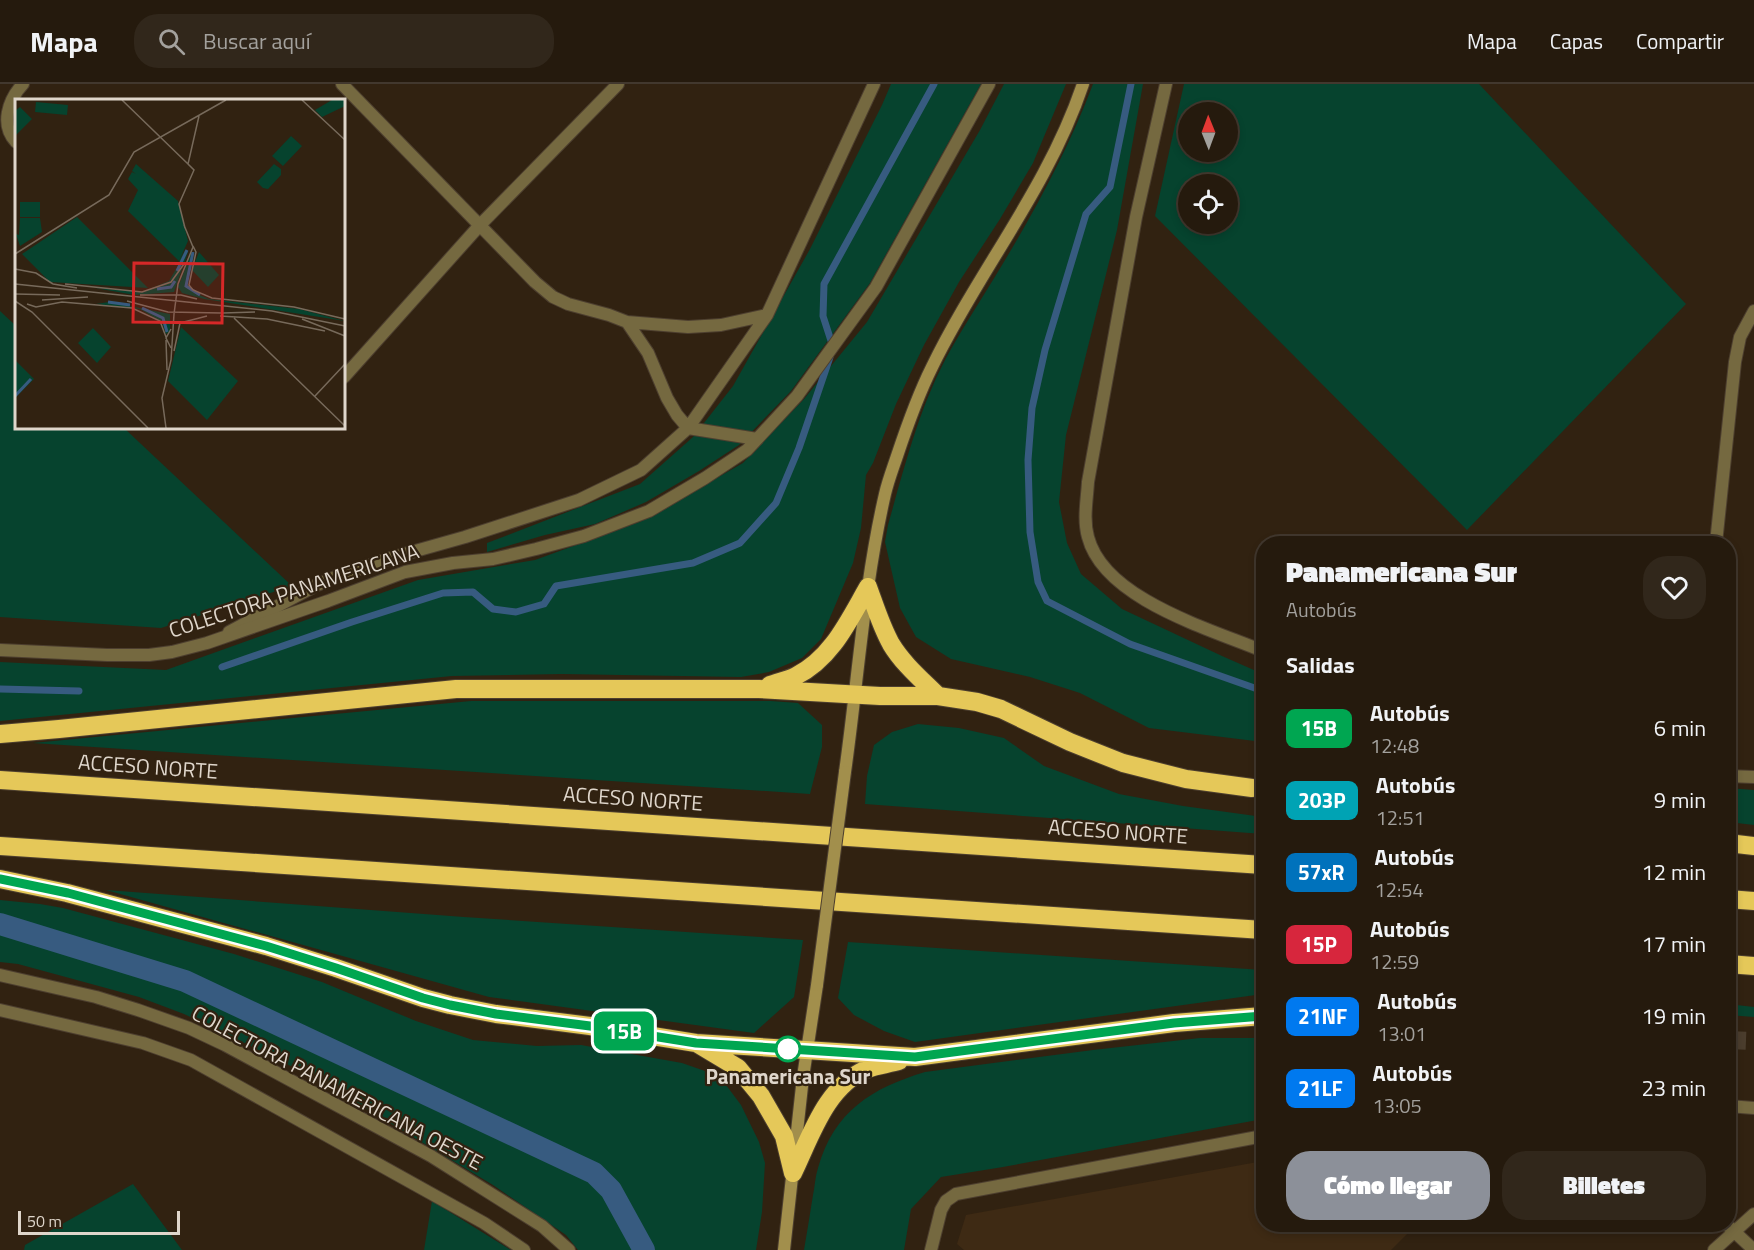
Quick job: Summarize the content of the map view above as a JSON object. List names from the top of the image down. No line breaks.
{"streets":{"highway":["ACCESO NORTE"],"street":["COLECTORA PANAMERICANA","COLECTORA PANAMERICANA OESTE"]},"places":["Panamericana Sur"],"lines":["bus line 15B"],"scale_bar":"50 m","north":"top","page":{"header":"Mapa","search":"Buscar aquí","nav":["Mapa","Capas","Compartir"],"on_map":"15B","heading":[["Panamericana Sur","Autobús"],"Salidas"],"list":[{"mark":"15B","name":"Autobús","note":"12:48","value":"6 min"},{"mark":"203P","name":"Autobús","note":"12:51","value":"9 min"},{"mark":"57xR","name":"Autobús","note":"12:54","value":"12 min"},{"mark":"15P","name":"Autobús","note":"12:59","value":"17 min"},{"mark":"21NF","name":"Autobús","note":"13:01","value":"19 min"},{"mark":"21LF","name":"Autobús","note":"13:05","value":"23 min"}],"buttons":["Cómo llegar","Billetes"],"scale":"50 m"}}
